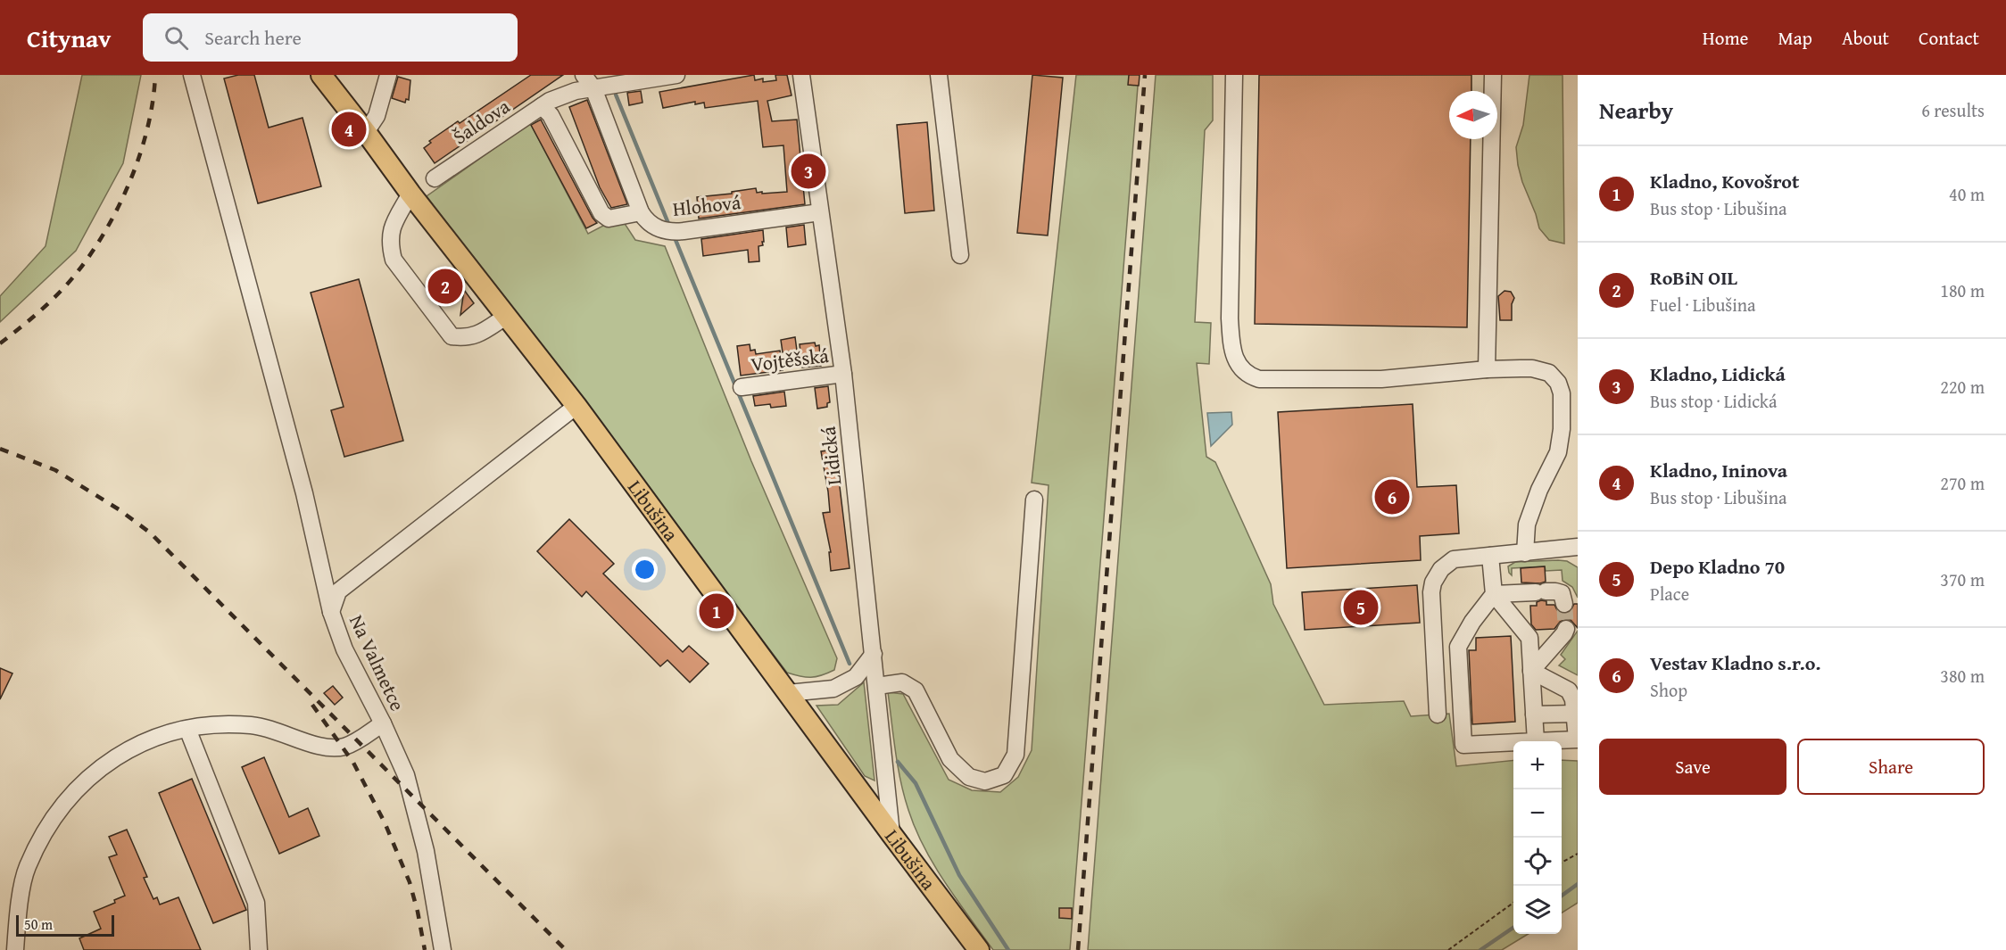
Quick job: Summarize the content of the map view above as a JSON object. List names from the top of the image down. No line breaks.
{"streets":{"main road":["Libušina"],"street":["Šaldova","Hlohová","Vojtěšská","Lidická","Na Valmetce"]},"crossings":[["Šaldova","Hlohová"],["Hlohová","Lidická"],["Vojtěšská","Lidická"],["Lidická","Libušina"],["Libušina","Na Valmetce"]],"scale_bar":"50 m","north":"left","page":{"header":"Citynav","search":"Search here","nav":["Home","Map","About","Contact"],"heading":["Nearby","6 results"],"pins":["4","3","2","6","5","1"],"list":[{"mark":"1","name":"Kladno, Kovošrot","note":"Bus stop · Libušina","value":"40 m"},{"mark":"2","name":"RoBiN OIL","note":"Fuel · Libušina","value":"180 m"},{"mark":"3","name":"Kladno, Lidická","note":"Bus stop · Lidická","value":"220 m"},{"mark":"4","name":"Kladno, Ininova","note":"Bus stop · Libušina","value":"270 m"},{"mark":"5","name":"Depo Kladno 70","note":"Place","value":"370 m"},{"mark":"6","name":"Vestav Kladno s.r.o.","note":"Shop","value":"380 m"}],"buttons":["Save","Share"],"map_buttons":["+","−"],"scale":"50 m"}}
